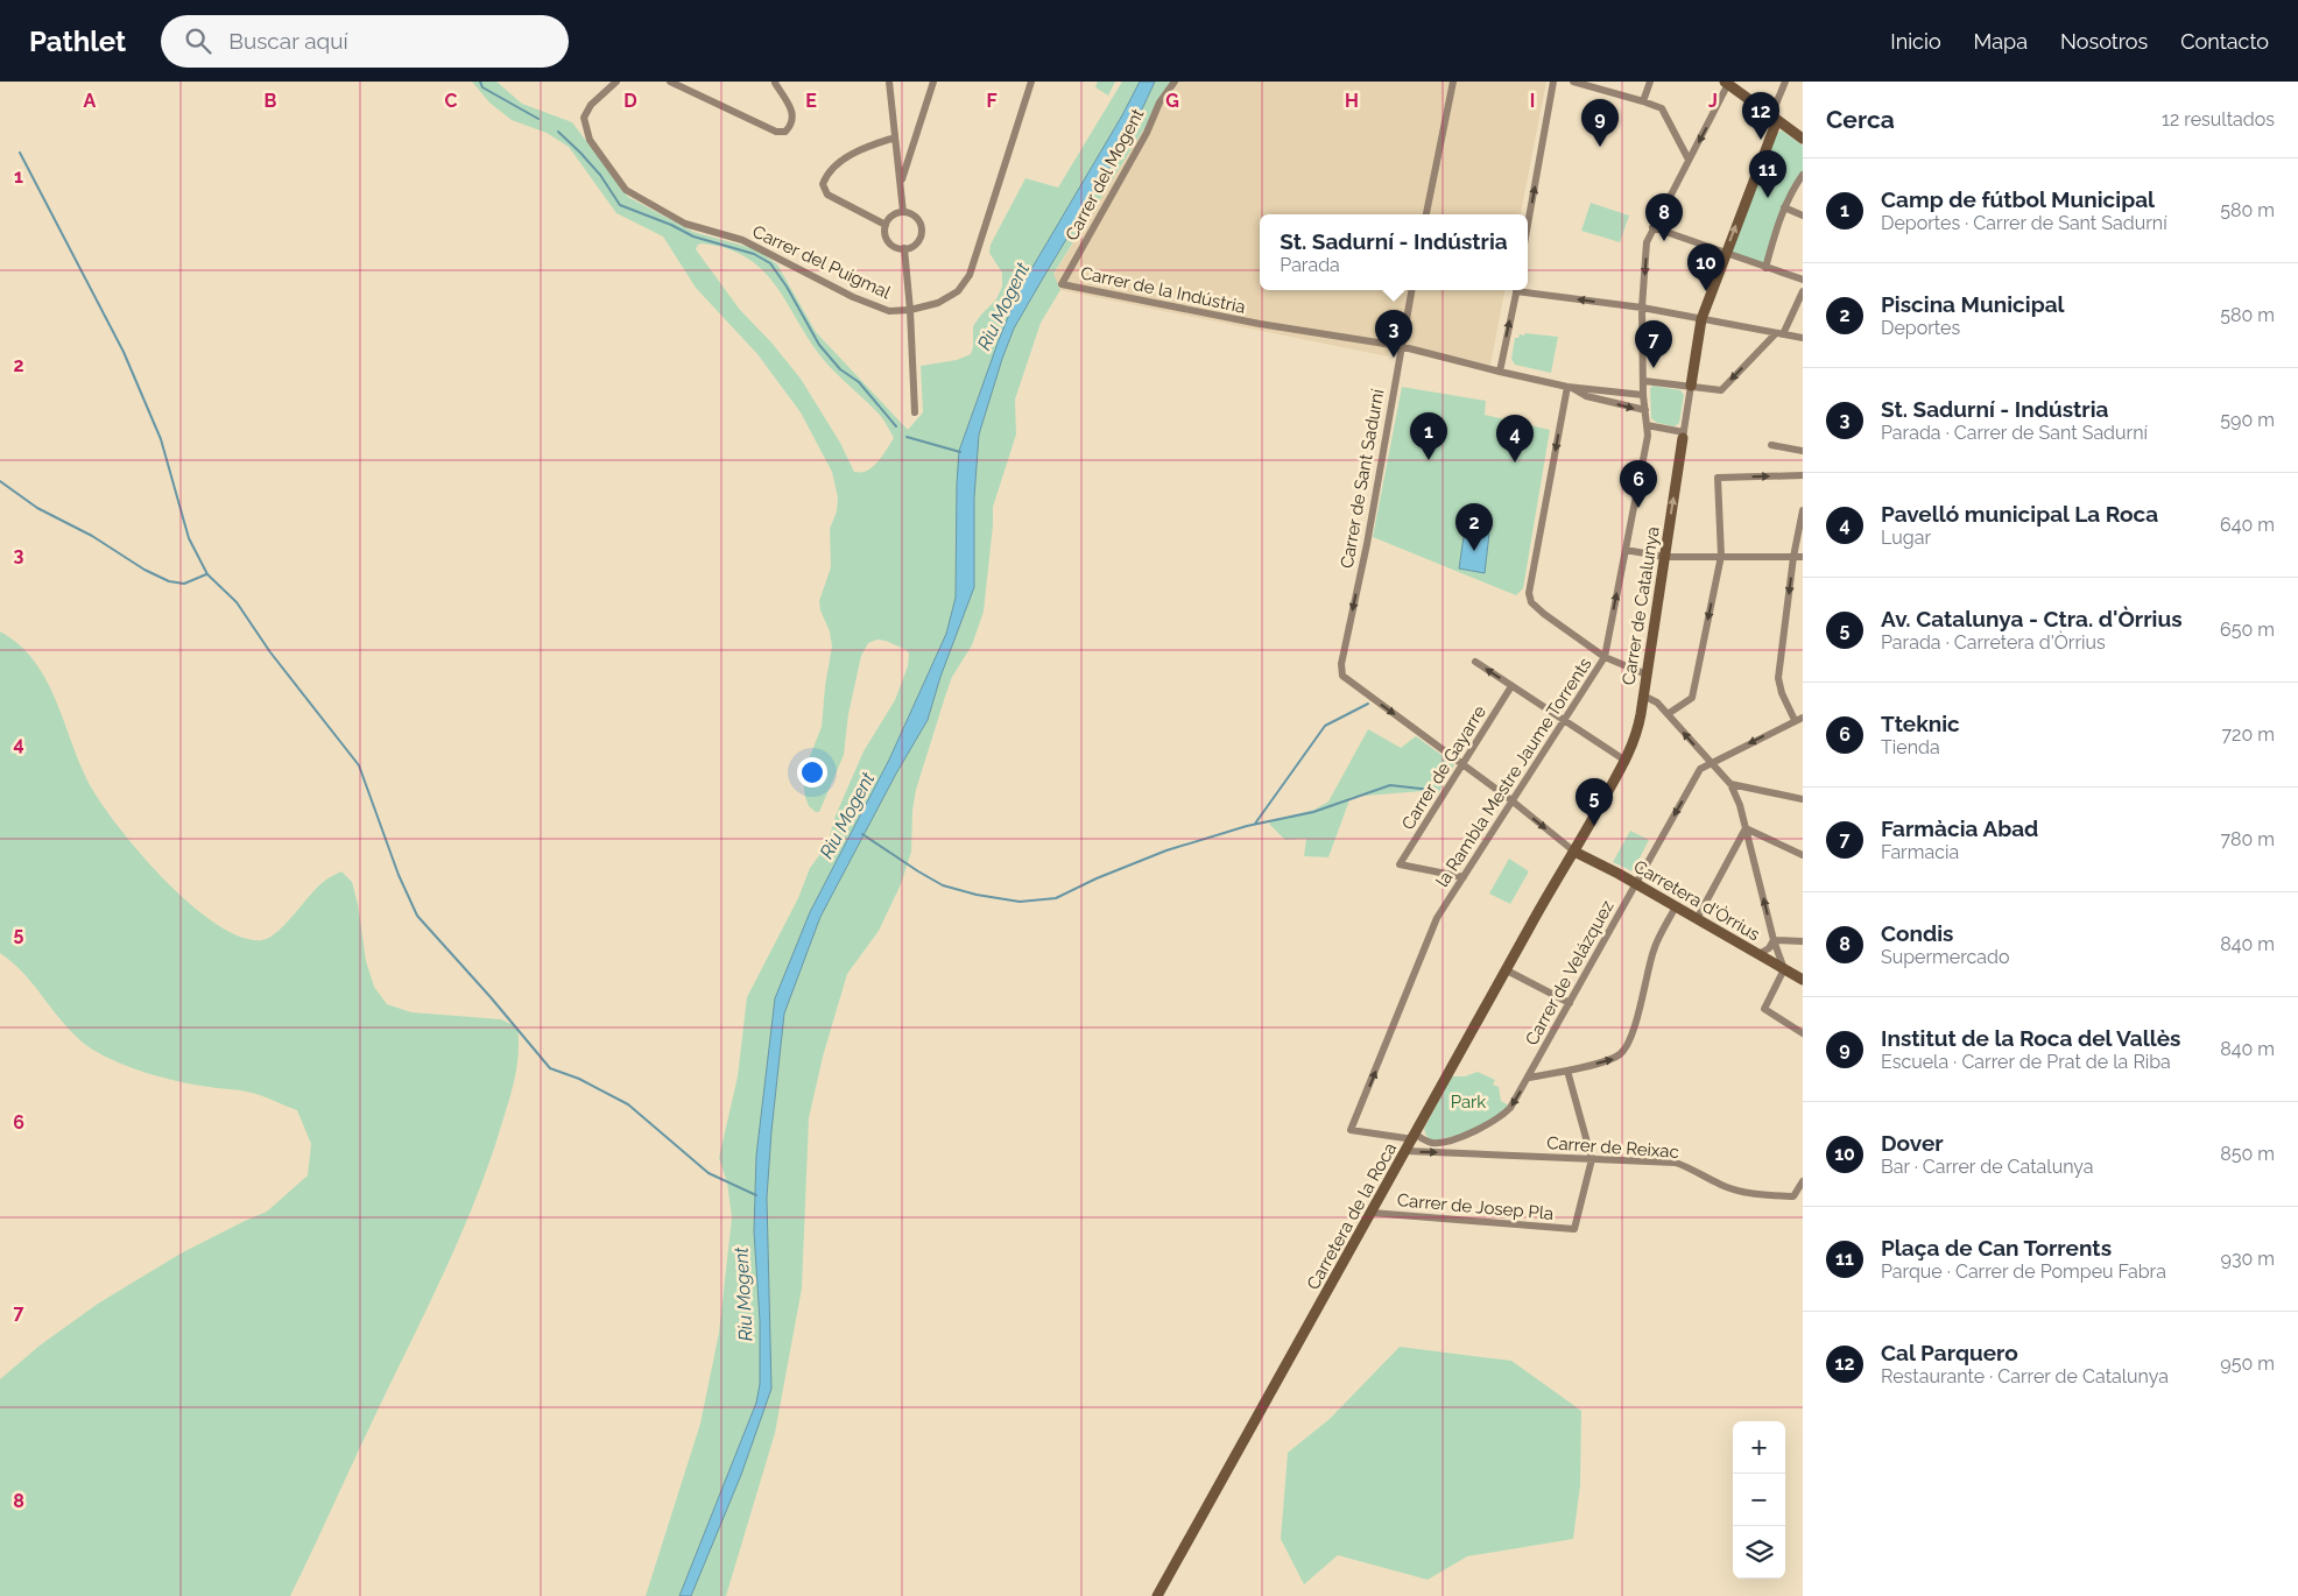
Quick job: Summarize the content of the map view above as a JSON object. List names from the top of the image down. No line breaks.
{"streets":{"street":["Carrer del Mogent","Carrer del Puigmal","Carrer de la Indústria","Carrer de Sant Sadurní","Carrer de Catalunya","Carrer de Gayarre","la Rambla Mestre Jaume Torrents","Carretera d'Òrrius","Carrer de Velázquez","Carrer de Reixac","Carrer de Josep Pla","Carretera de la Roca"]},"crossings":[["Carrer del Mogent","Carrer de la Indústria"],["Carrer de la Indústria","Carrer de Sant Sadurní"],["Carrer de la Indústria","la Rambla Mestre Jaume Torrents"],["Carrer de Sant Sadurní","Carrer de Gayarre"],["Carrer de Catalunya","Carretera d'Òrrius"],["Carrer de Catalunya","Carretera de la Roca"],["Carrer de Gayarre","la Rambla Mestre Jaume Torrents"],["la Rambla Mestre Jaume Torrents","Carrer de Velázquez"],["Carretera d'Òrrius","Carrer de Velázquez"],["Carretera d'Òrrius","Carretera de la Roca"],["Carrer de Velázquez","Carretera de la Roca"],["Carrer de Reixac","Carrer de Josep Pla"],["Carrer de Reixac","Carretera de la Roca"],["Carrer de Josep Pla","Carretera de la Roca"]],"one_way":["Carrer de Sant Sadurní","Carrer de Velázquez"],"water":["Riu Mogent"],"parks":["Park"],"page":{"header":"Pathlet","search":"Buscar aquí","nav":["Inicio","Mapa","Nosotros","Contacto"],"heading":["Cerca","12 resultados"],"pins":["12","9","11","8","10","3","7","1","4","6","2","5"],"list":[{"mark":"1","name":"Camp de fútbol Municipal","note":"Deportes · Carrer de Sant Sadurní","value":"580 m"},{"mark":"2","name":"Piscina Municipal","note":"Deportes","value":"580 m"},{"mark":"3","name":"St. Sadurní - Indústria","note":"Parada · Carrer de Sant Sadurní","value":"590 m"},{"mark":"4","name":"Pavelló municipal La Roca","note":"Lugar","value":"640 m"},{"mark":"5","name":"Av. Catalunya - Ctra. d'Òrrius","note":"Parada · Carretera d'Òrrius","value":"650 m"},{"mark":"6","name":"Tteknic","note":"Tienda","value":"720 m"},{"mark":"7","name":"Farmàcia Abad","note":"Farmacia","value":"780 m"},{"mark":"8","name":"Condis","note":"Supermercado","value":"840 m"},{"mark":"9","name":"Institut de la Roca del Vallès","note":"Escuela · Carrer de Prat de la Riba","value":"840 m"},{"mark":"10","name":"Dover","note":"Bar · Carrer de Catalunya","value":"850 m"},{"mark":"11","name":"Plaça de Can Torrents","note":"Parque · Carrer de Pompeu Fabra","value":"930 m"},{"mark":"12","name":"Cal Parquero","note":"Restaurante · Carrer de Catalunya","value":"950 m"}],"popup":["St. Sadurní - Indústria","Parada"],"map_buttons":["+","−"]},"grid":{"columns":["A","B","C","D","E","F","G","H","I","J"],"rows":["1","2","3","4","5","6","7","8"]}}
